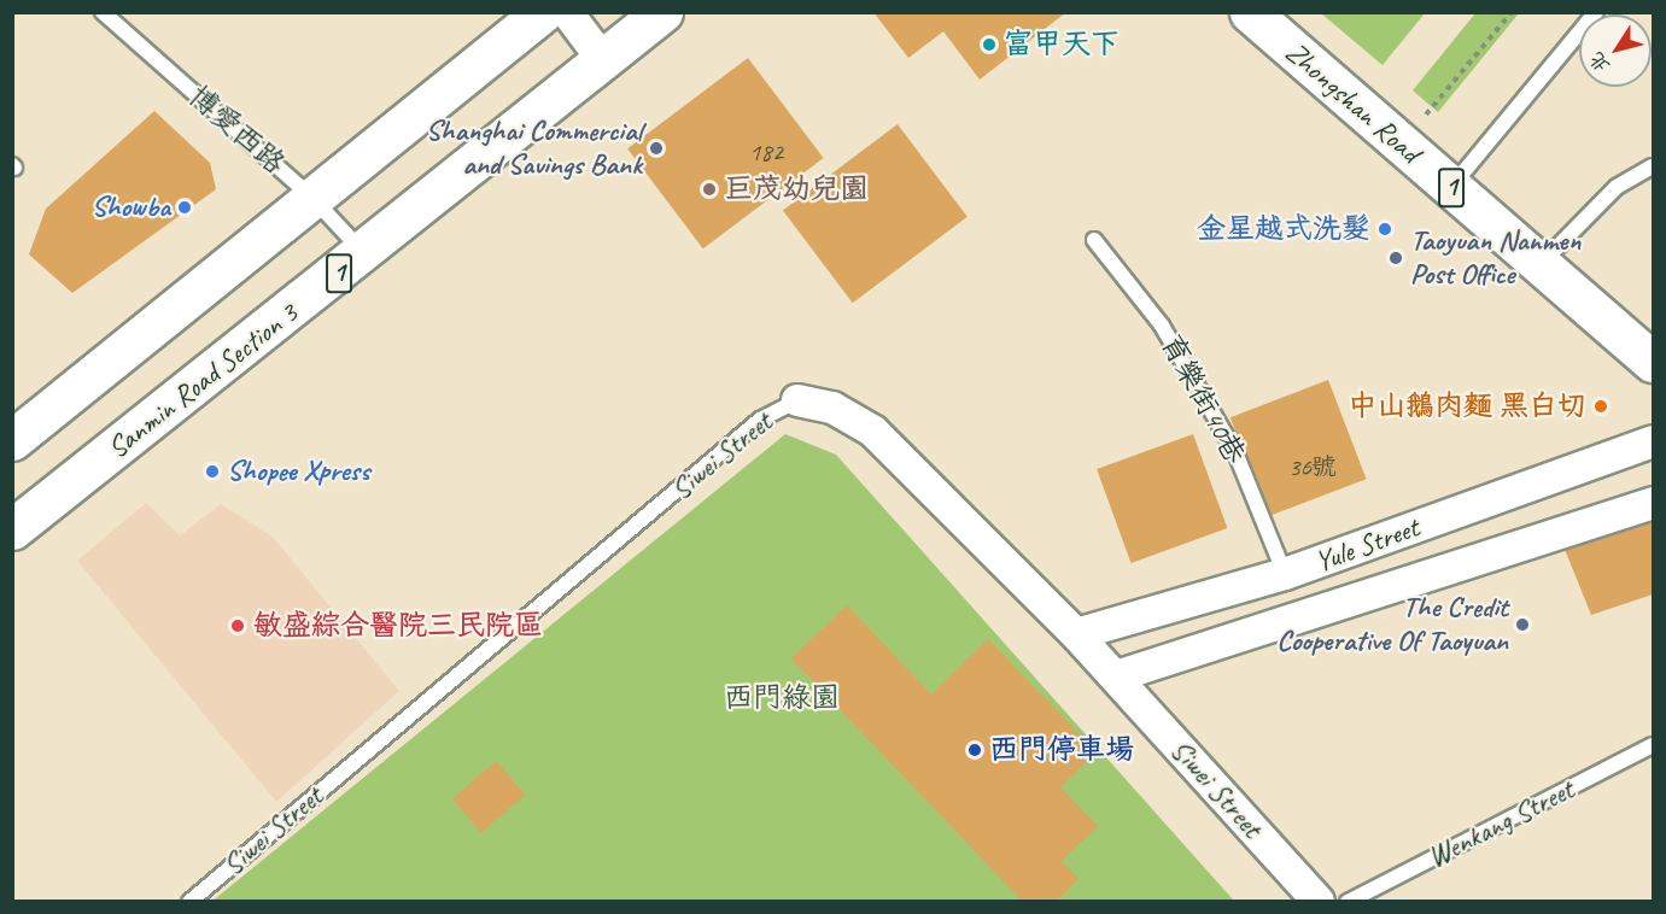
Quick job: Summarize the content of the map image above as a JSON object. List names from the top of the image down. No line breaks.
{"streets":{"main road":["Zhongshan Road","1","Sanmin Road Section 3"],"street":["Siwei Street","Yule Street"],"lane":["博愛西路","育樂街40巷","Wenkang Street"]},"crossings":[["博愛西路","Sanmin Road Section 3"],["育樂街40巷","Yule Street"],["Siwei Street","Yule Street"]],"parks":["西門綠園"],"places":["富甲天下","Shanghai Commercial and Savings Bank","巨茂幼兒園","Showba","金星越式洗髮","Taoyuan Nanmen Post Office","中山鵝肉麵 黑白切","Shopee Xpress","The Credit Cooperative Of Taoyuan","敏盛綜合醫院三民院區","西門停車場"],"house_numbers":["182","36號"],"north":"bottom left"}
